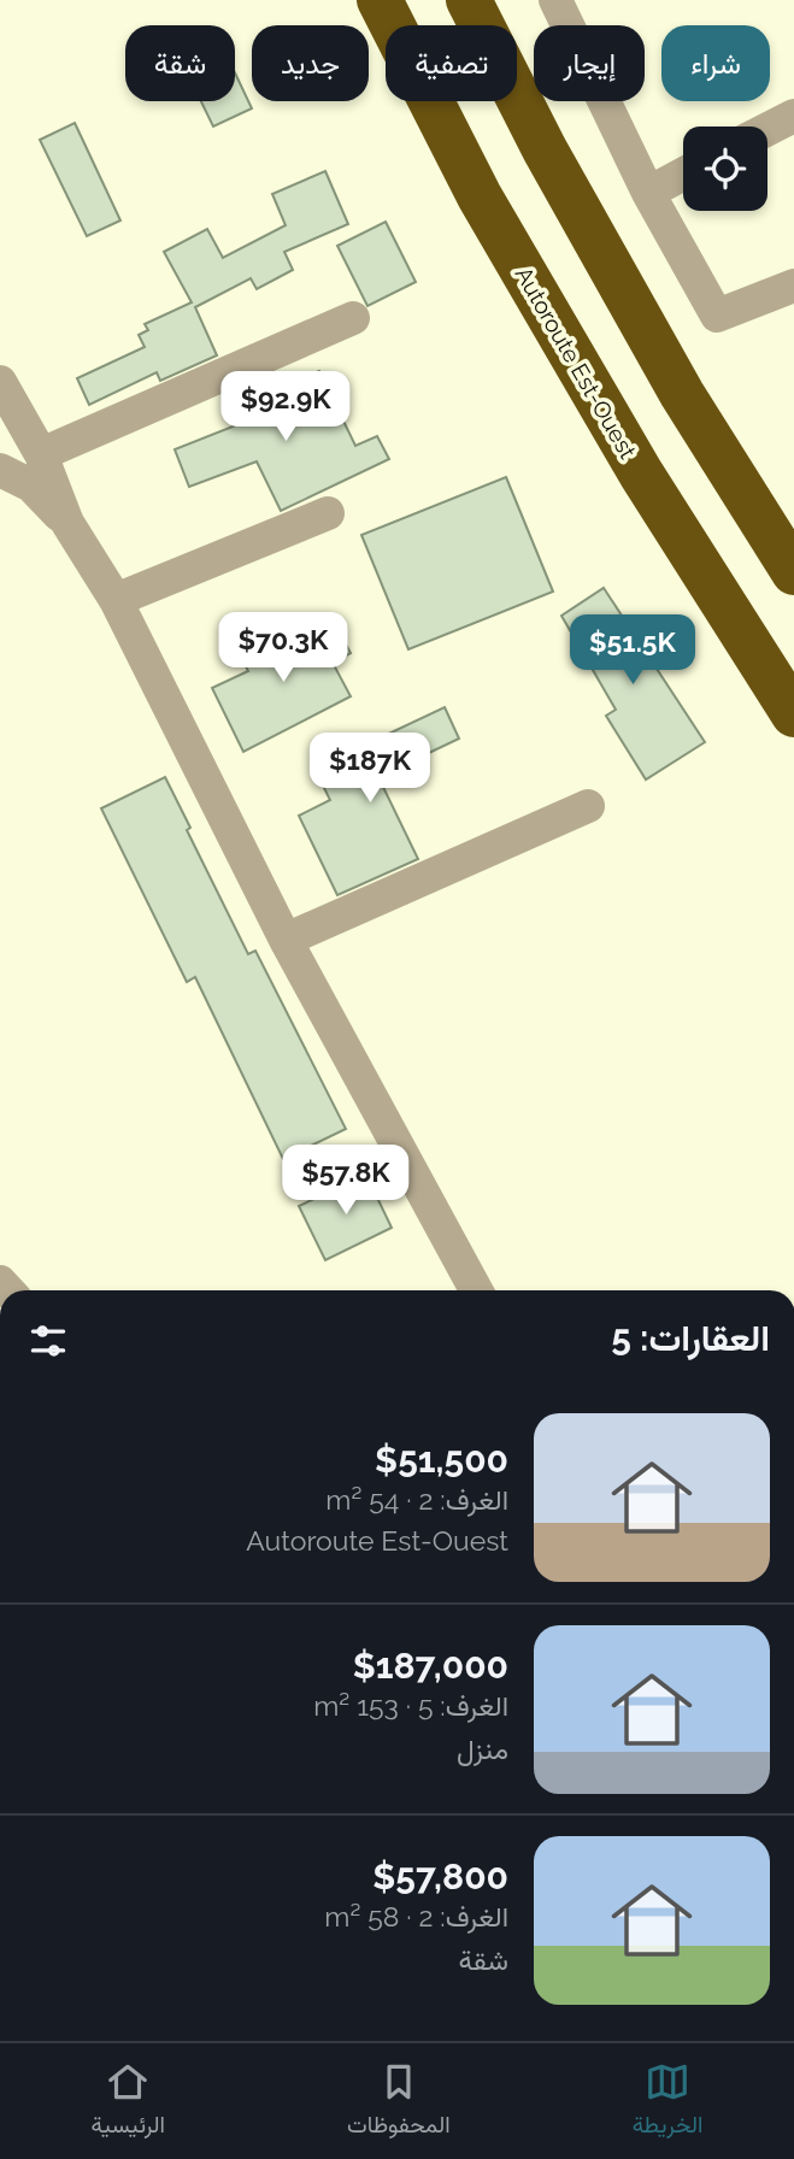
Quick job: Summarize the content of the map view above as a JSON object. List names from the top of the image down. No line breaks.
{"streets":{"highway":["Autoroute Est-Ouest"]},"page":{"chip":["شراء","إيجار","تصفية","جديد","شقة"],"price":["$92.9K","$70.3K","$51.5K","$187K","$57.8K"],"heading":"العقارات: 5","list":[{"name":"$51,500","note":"الغرف: 2 · 54 m² · Autoroute Est-Ouest"},{"name":"$187,000","note":"الغرف: 5 · 153 m² · منزل"},{"name":"$57,800","note":"الغرف: 2 · 58 m² · شقة"}],"tabs":["الخريطة","المحفوظات","الرئيسية"]}}
